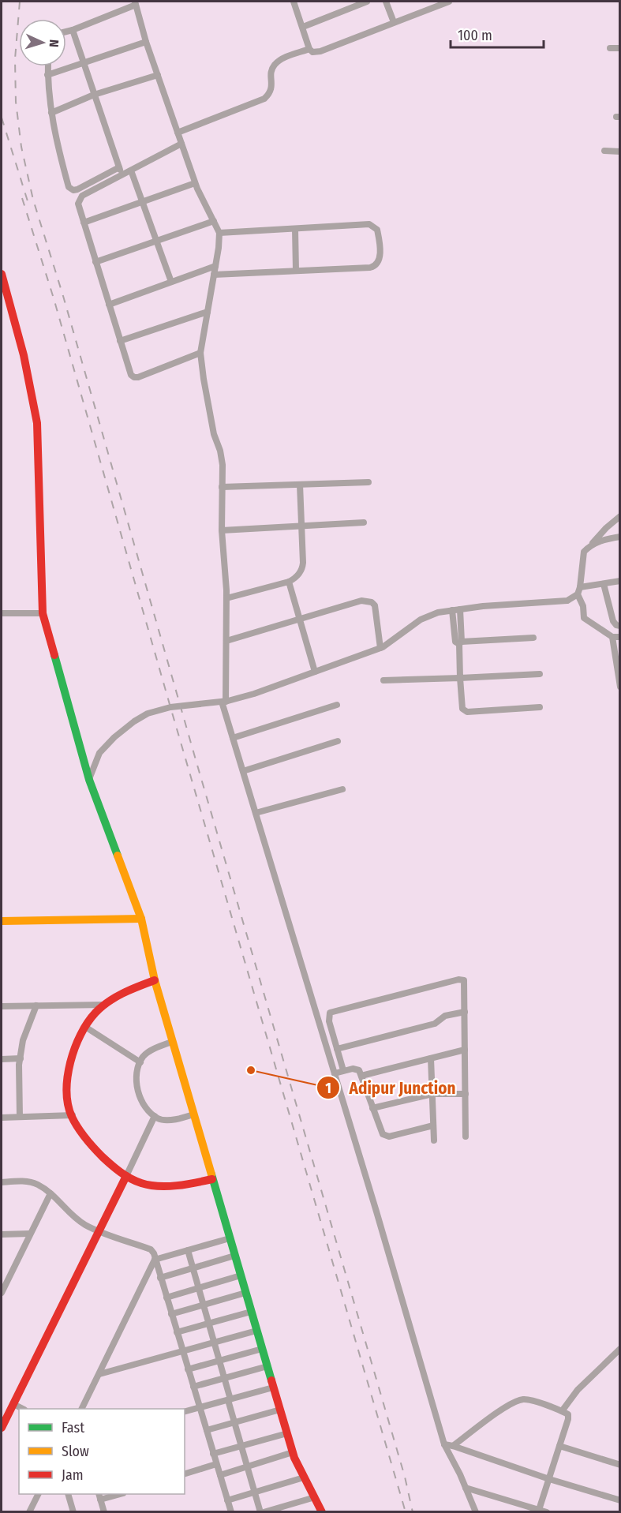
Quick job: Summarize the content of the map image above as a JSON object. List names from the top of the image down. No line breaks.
{"places":["Adipur Junction"],"legend":["Fast","Slow","Jam"],"scale_bar":"100 m","north":"right"}
